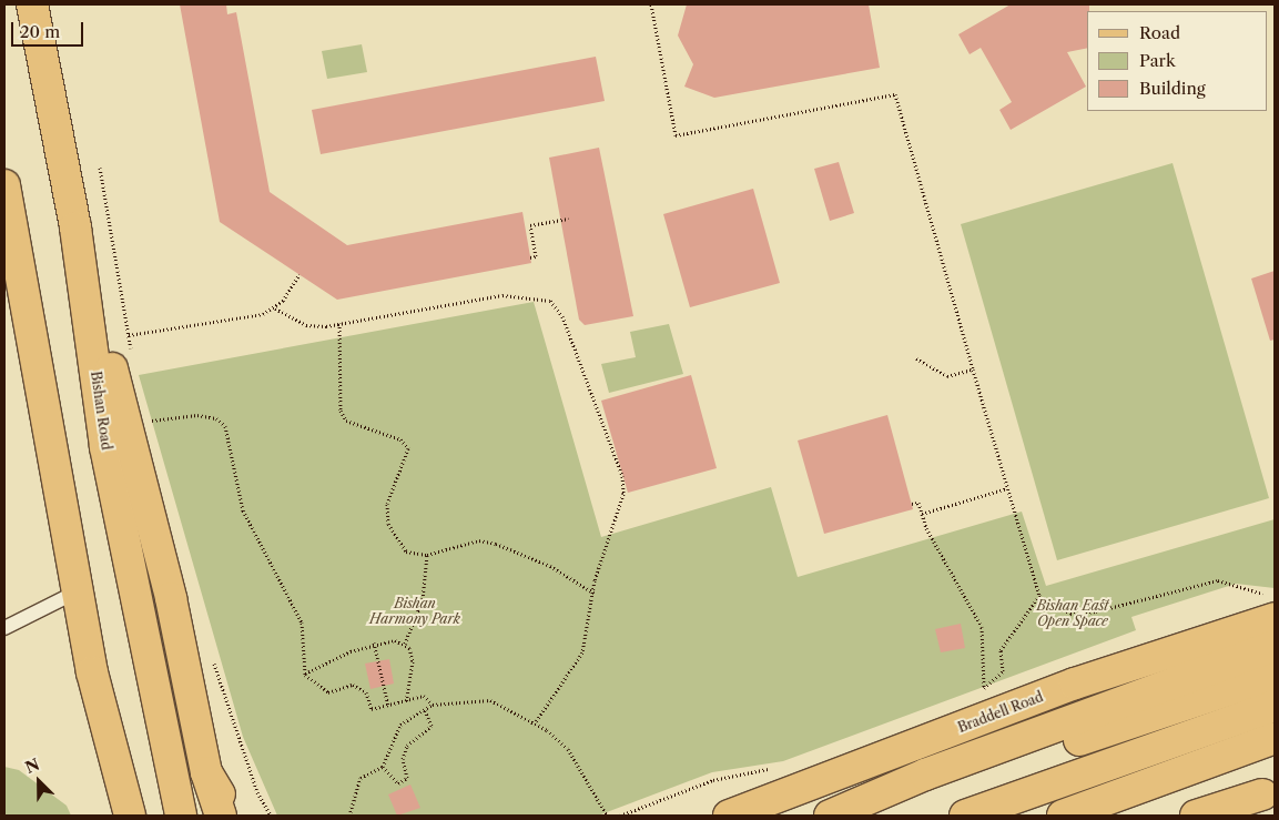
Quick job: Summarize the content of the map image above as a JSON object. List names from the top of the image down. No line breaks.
{"streets":{"main road":["Bishan Road","Braddell Road"]},"parks":["Bishan Harmony Park","Bishan East Open Space"],"legend":["Road","Park","Building"],"scale_bar":"20 m","north":"top left"}
